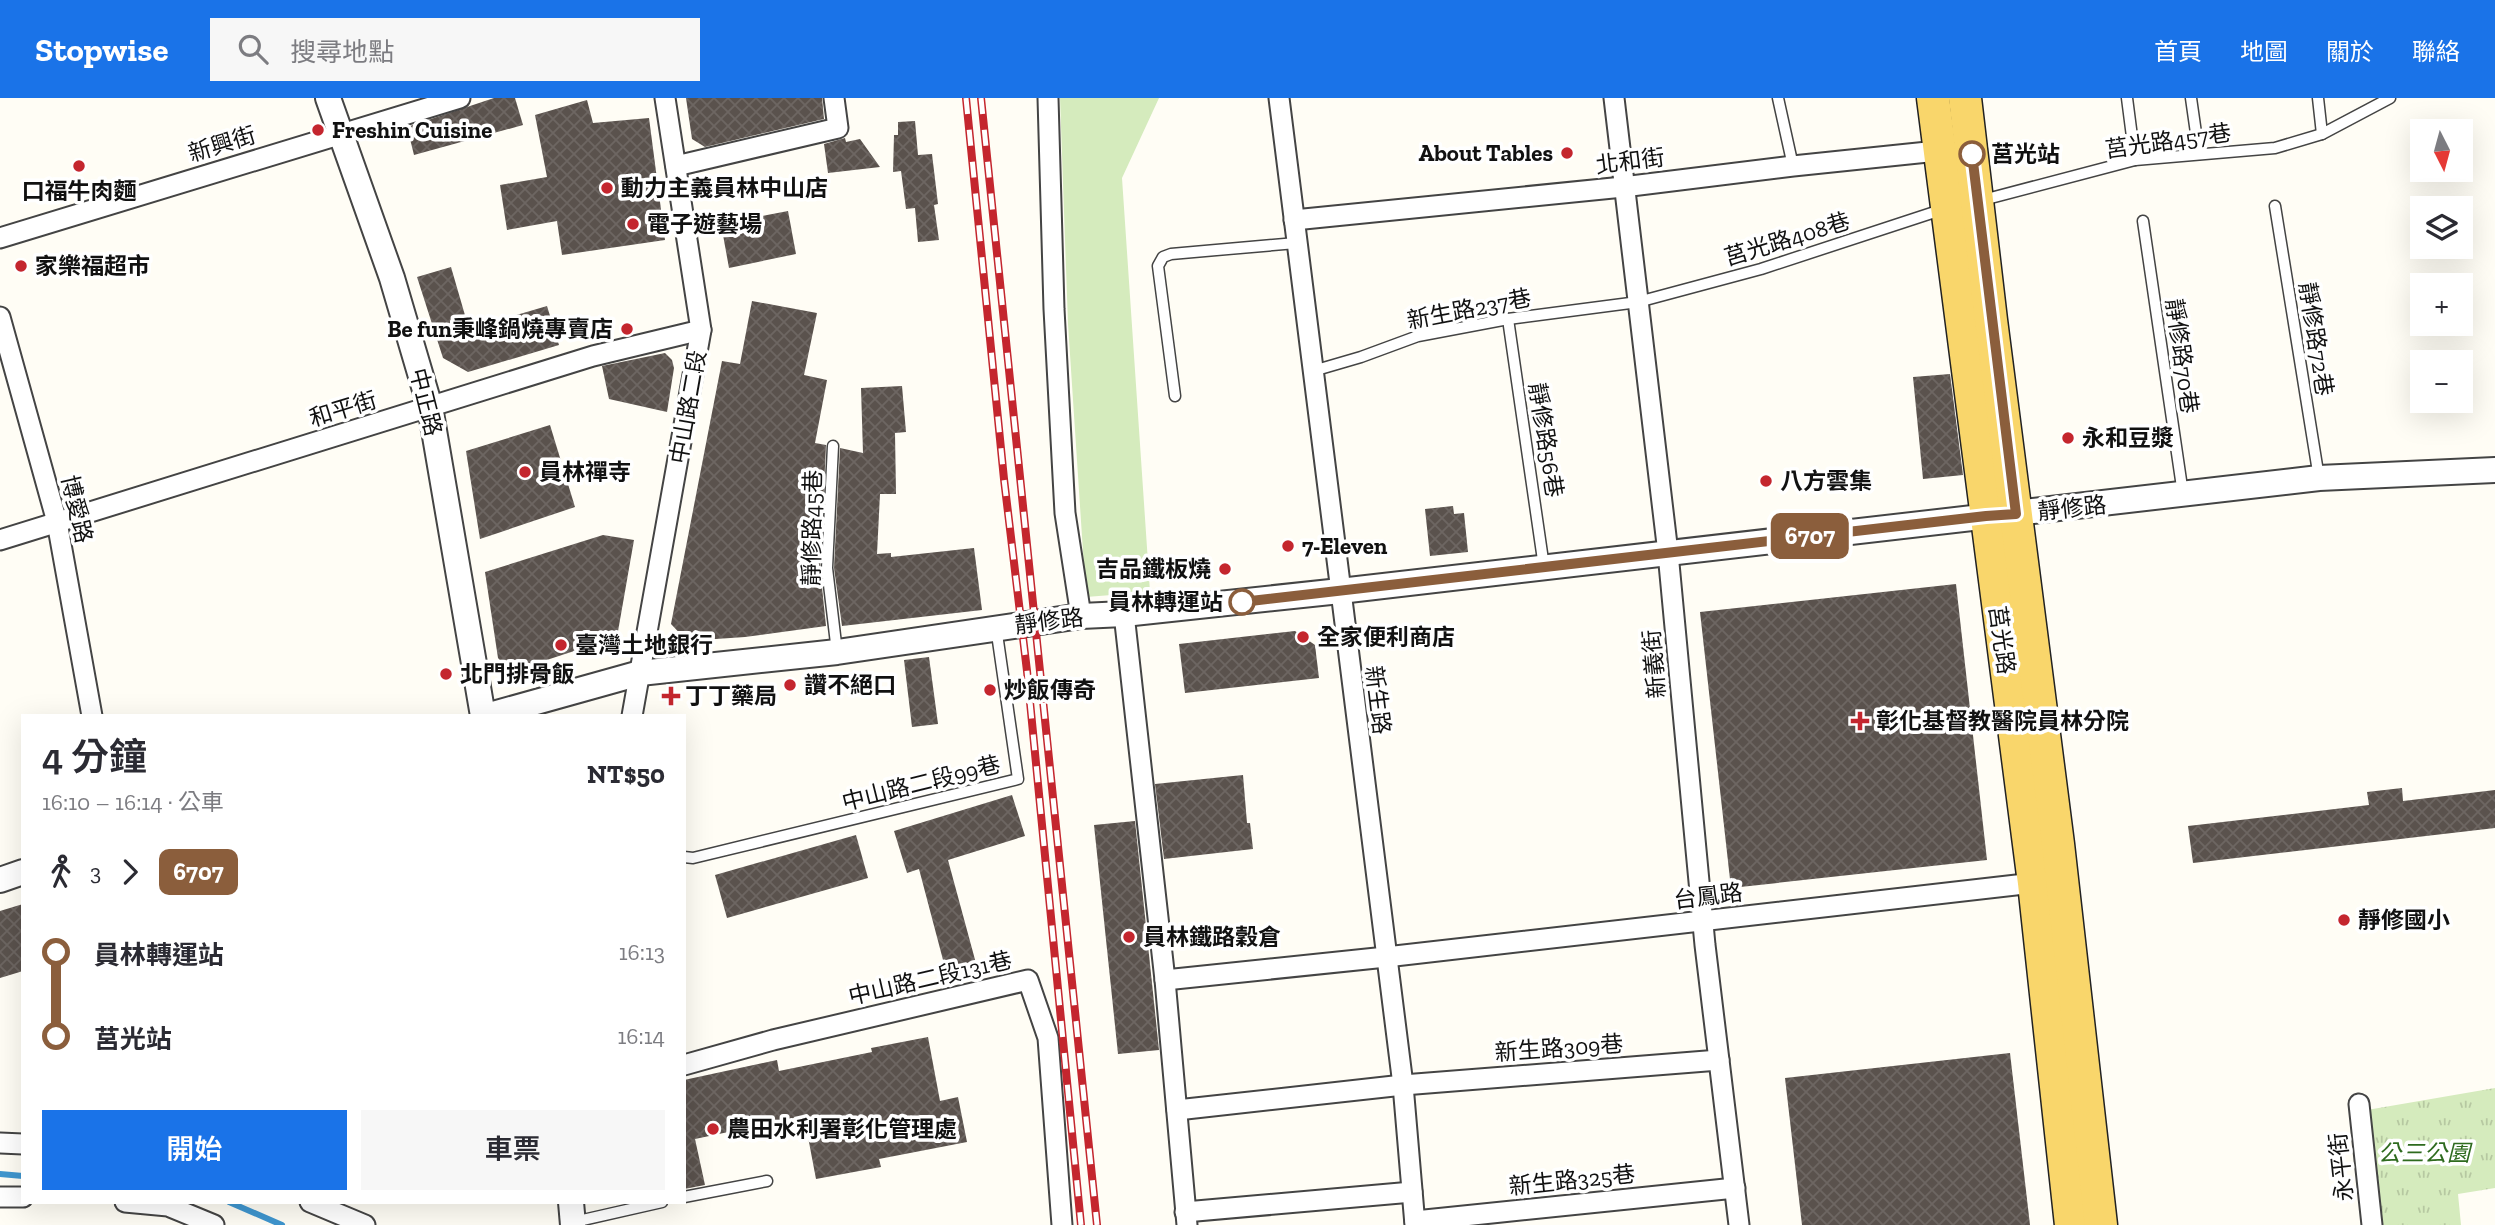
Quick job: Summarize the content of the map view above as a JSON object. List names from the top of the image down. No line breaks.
{"streets":{"main road":["莒光路"],"street":["新興街","北和街","中正路","中山路二段","和平街","靜修路","博愛路","新義街","新生路","台鳳路","中山路二段131巷","新生路309巷","永平街","新生路325巷"],"lane":["莒光路457巷","莒光路408巷","新生路237巷","靜修路72巷","靜修路70巷","靜修路56巷","靜修路45巷","中山路二段99巷"]},"crossings":[["莒光路457巷","莒光路408巷"],["莒光路457巷","莒光路"],["新興街","中正路"],["北和街","莒光路"],["北和街","新義街"],["北和街","新生路"],["莒光路408巷","新生路237巷"],["莒光路408巷","莒光路"],["莒光路408巷","新義街"],["新生路237巷","靜修路56巷"],["新生路237巷","新義街"],["新生路237巷","新生路"],["靜修路72巷","靜修路"],["靜修路70巷","靜修路"],["中正路","和平街"],["中山路二段","和平街"],["中山路二段","靜修路"],["和平街","博愛路"],["靜修路56巷","靜修路"],["靜修路","靜修路45巷"],["靜修路","莒光路"],["靜修路","新義街"],["靜修路","新生路"],["靜修路","中山路二段99巷"],["莒光路","台鳳路"],["新義街","台鳳路"],["新義街","新生路309巷"],["新義街","新生路325巷"],["新生路","台鳳路"],["新生路","新生路309巷"],["新生路","新生路325巷"]],"parks":["公三公園"],"places":{"other":["Freshin Cuisine","About Tables","莒光站","口福牛肉麵","動力主義員林中山店","電子遊藝場","家樂福超市","Be fun秉峰鍋燒專賣店","永和豆漿","員林禪寺","八方雲集","7-Eleven","吉品鐵板燒","員林轉運站","全家便利商店","臺灣土地銀行","北門排骨飯","讚不絕口","炒飯傳奇","靜修國小","員林鐵路穀倉","農田水利署彰化管理處"],"health":["丁丁藥局","彰化基督教醫院員林分院"]},"lines":["bus line 6707"],"north":"bottom","page":{"header":"Stopwise","search":"搜尋地點","nav":["首頁","地圖","關於","聯絡"],"on_map":"6707","map_buttons":["+","−"],"heading":["4 分鐘","16:10 – 16:14 · 公車","NT$50"],"legs":["3","6707"],"list":[{"name":"員林轉運站","value":"16:13"},{"name":"莒光站","value":"16:14"}],"buttons":["開始","車票"]}}
